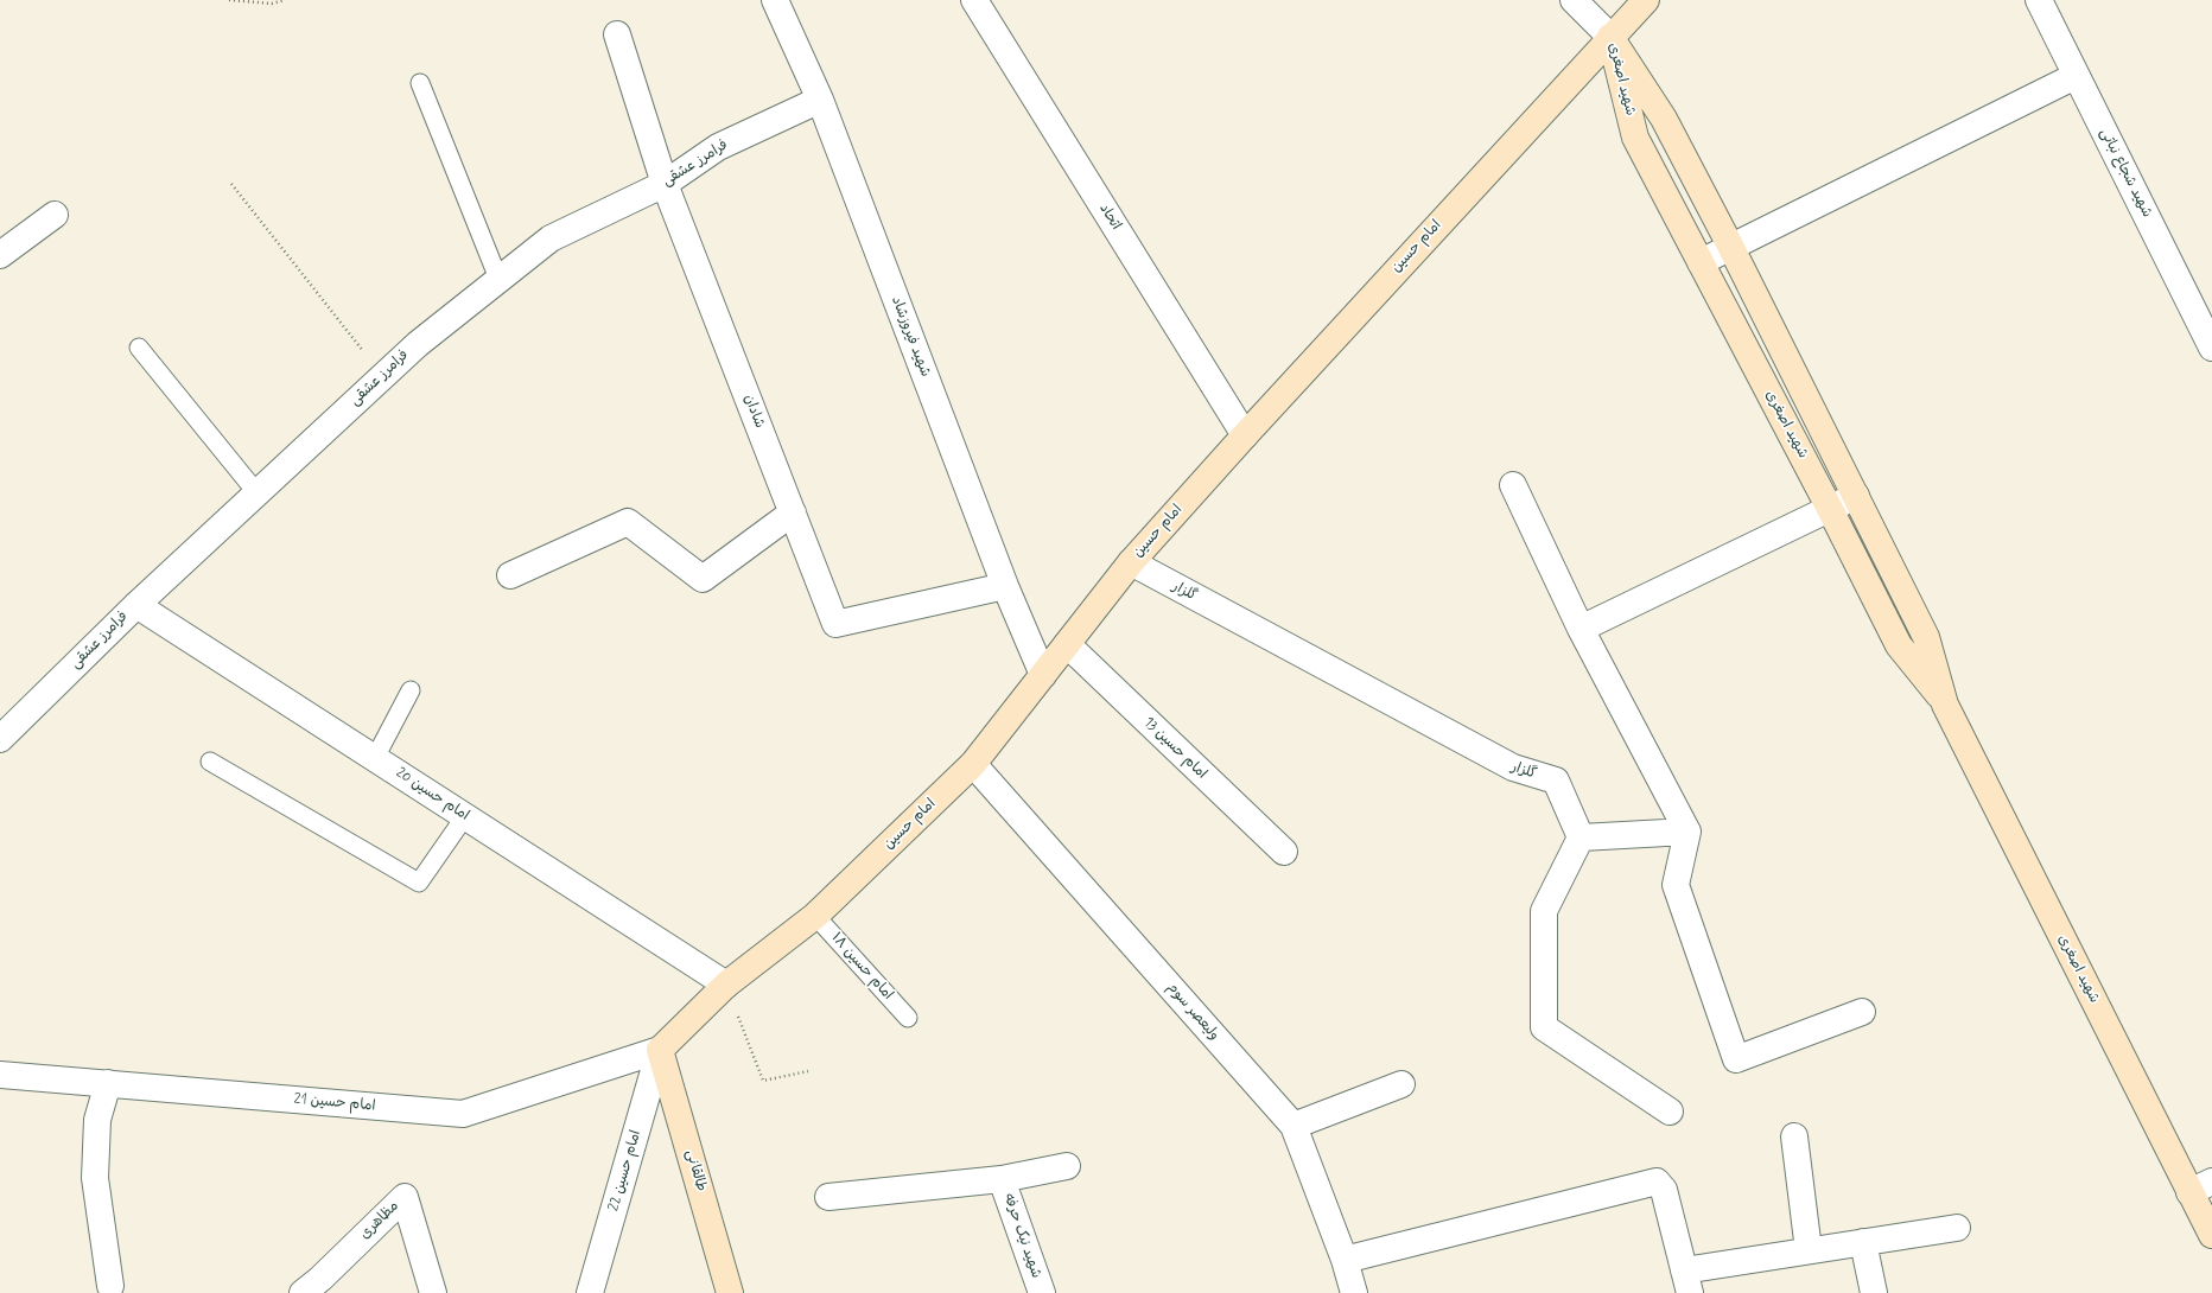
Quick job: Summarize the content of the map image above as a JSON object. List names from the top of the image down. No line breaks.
{"streets":{"street":["شهید اصغری","فرامرز عشقی","شهید شجاع نباتی","اتحاد","امام حسین","شهید فیروزشاد","شادان","گلزار","امام حسین 13","امام حسین 20","ولیعصر سوم","امام حسین 21","امام حسین 22","طالقانی","مظاهری","شهید نیک حرفه"],"lane":["امام حسین ۱۸"]},"crossings":[["شهید اصغری","امام حسین"],["فرامرز عشقی","شهید فیروزشاد"],["فرامرز عشقی","شادان"],["فرامرز عشقی","امام حسین 20"],["اتحاد","امام حسین"],["امام حسین","شهید فیروزشاد"],["امام حسین","گلزار"],["امام حسین","امام حسین 13"],["امام حسین","امام حسین 20"],["امام حسین","امام حسین ۱۸"],["امام حسین","ولیعصر سوم"],["امام حسین","امام حسین 21"],["امام حسین","امام حسین 22"],["امام حسین","طالقانی"],["شهید فیروزشاد","شادان"],["امام حسین 21","امام حسین 22"],["امام حسین 21","طالقانی"],["امام حسین 22","طالقانی"]]}
